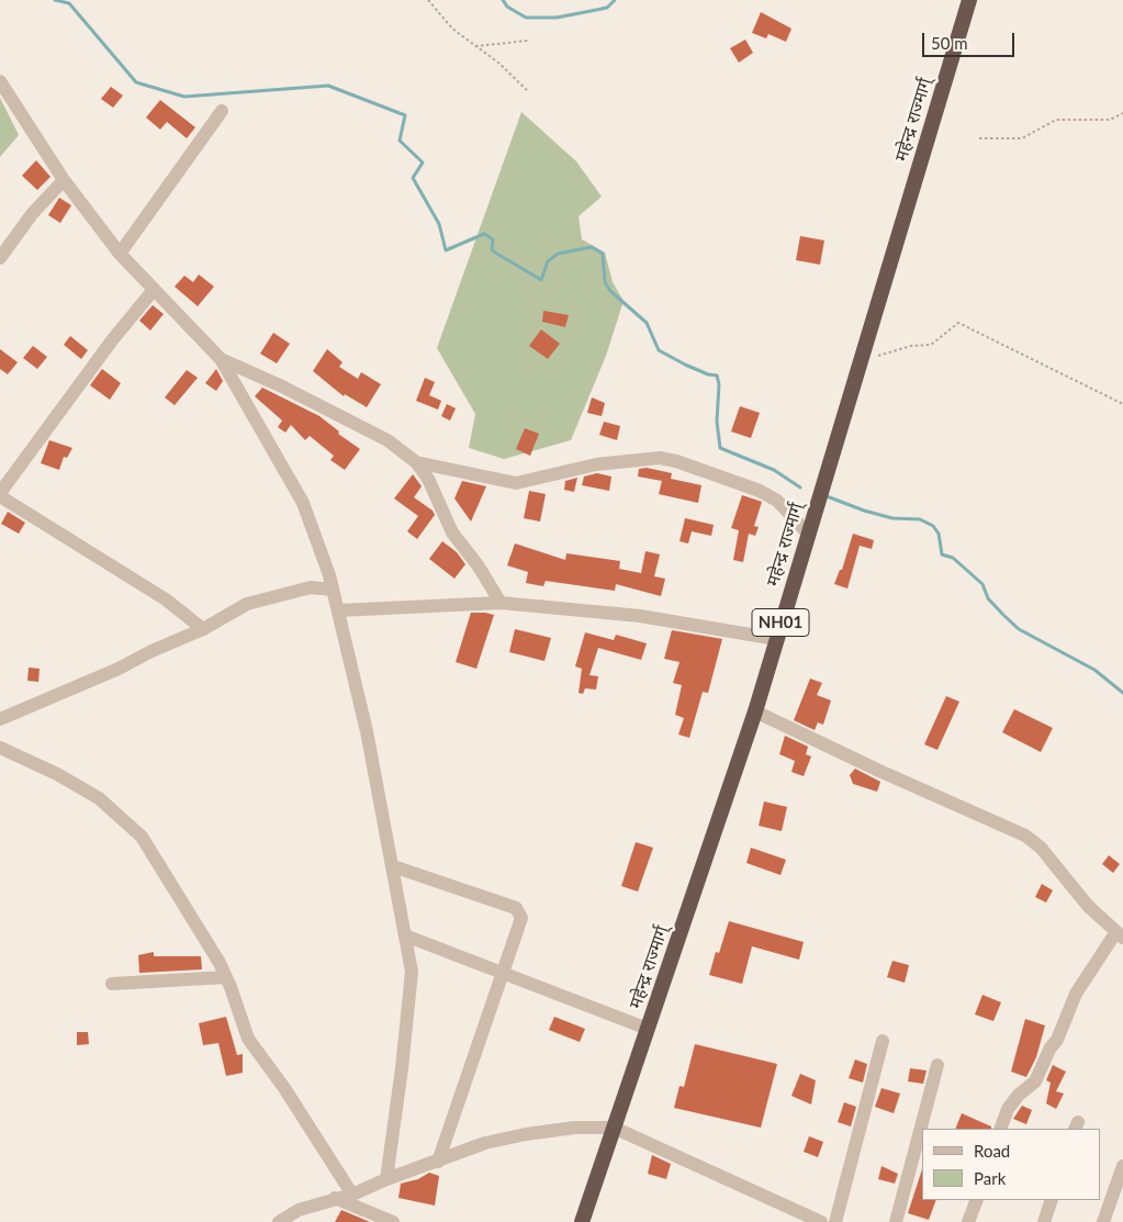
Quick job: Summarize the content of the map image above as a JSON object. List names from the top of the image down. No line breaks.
{"streets":{"highway":["महेन्द्र राज्मार्ग्","NH01"]},"legend":["Road","Park"],"scale_bar":"50 m"}
